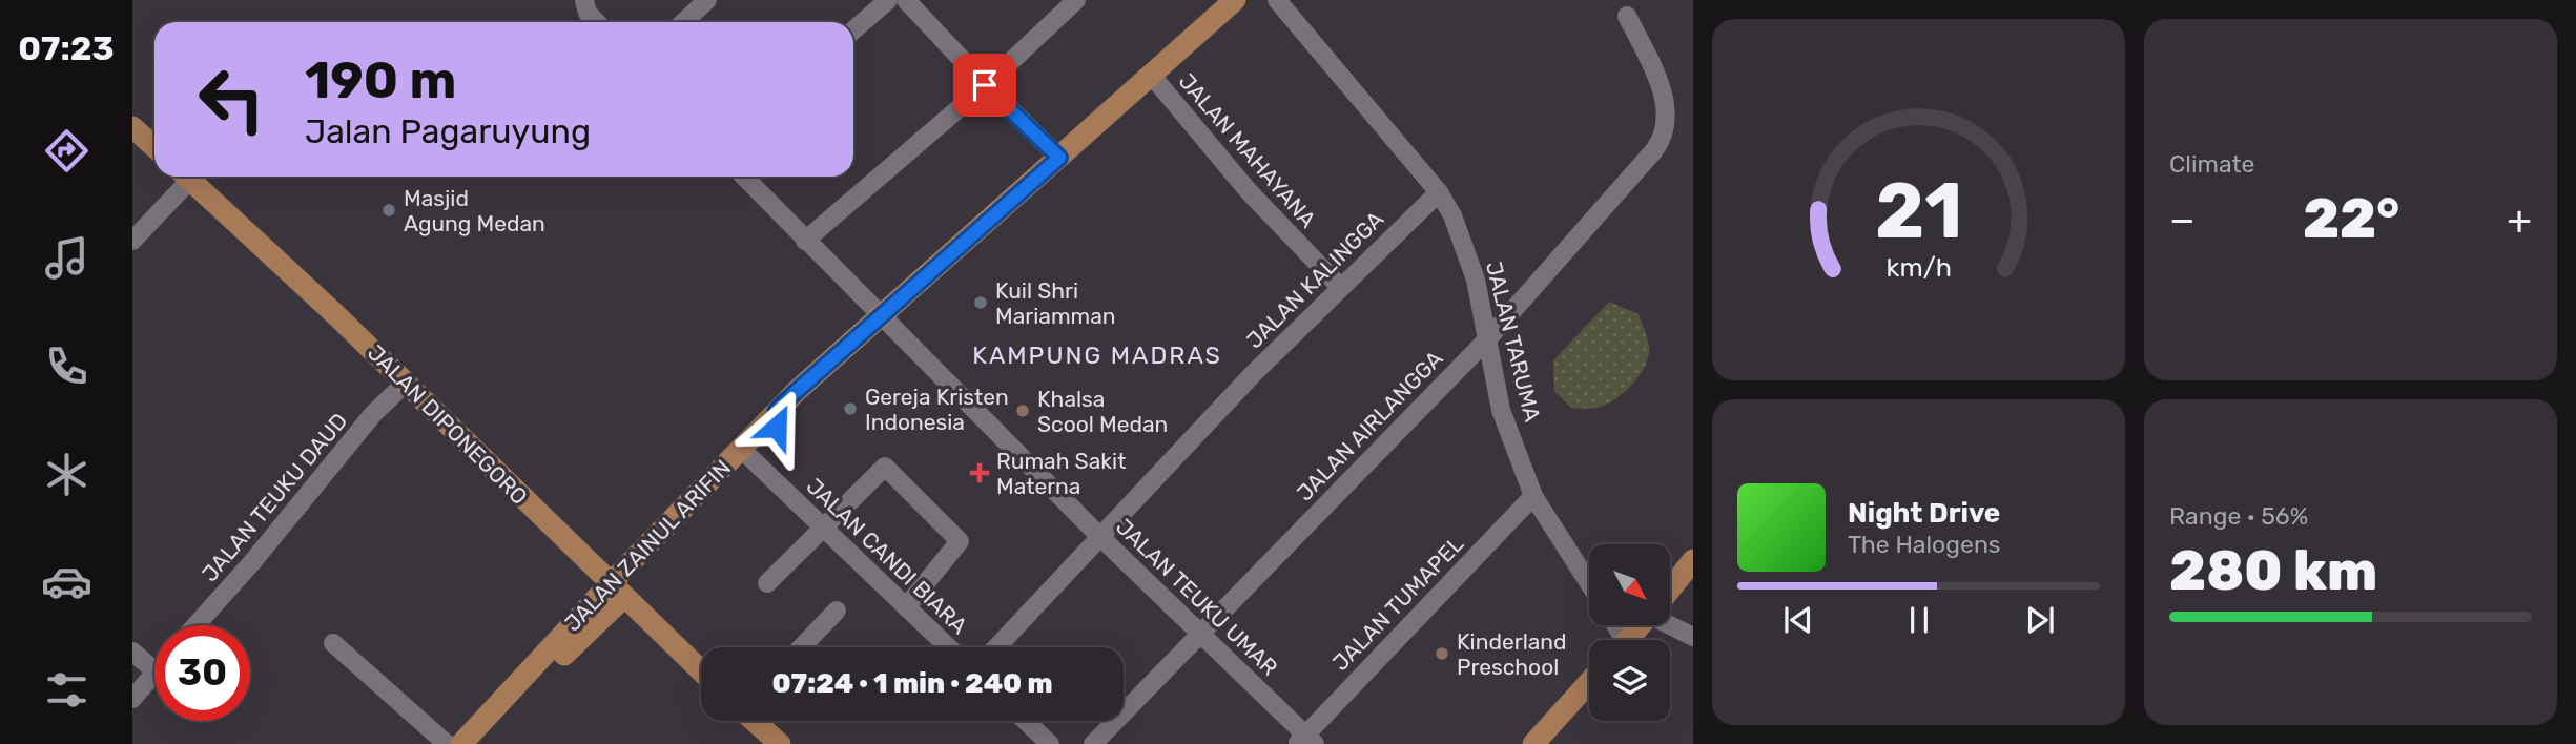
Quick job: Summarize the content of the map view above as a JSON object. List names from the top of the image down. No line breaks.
{"streets":{"main road":["JALAN DIPONEGORO","JALAN ZAINUL ARIFIN"],"street":["JALAN MAHAYANA","JALAN KALINGGA","JALAN TARUMA","JALAN AIRLANGGA","JALAN TEUKU DAUD","JALAN CANDI BIARA","JALAN TEUKU UMAR","JALAN TUMAPEL"]},"crossings":[["JALAN MAHAYANA","JALAN KALINGGA"],["JALAN MAHAYANA","JALAN ZAINUL ARIFIN"],["JALAN KALINGGA","JALAN TARUMA"],["JALAN KALINGGA","JALAN TEUKU UMAR"],["JALAN TARUMA","JALAN AIRLANGGA"],["JALAN TARUMA","JALAN TUMAPEL"],["JALAN DIPONEGORO","JALAN TEUKU DAUD"],["JALAN DIPONEGORO","JALAN ZAINUL ARIFIN"],["JALAN AIRLANGGA","JALAN TEUKU UMAR"],["JALAN ZAINUL ARIFIN","JALAN CANDI BIARA"],["JALAN ZAINUL ARIFIN","JALAN TEUKU UMAR"],["JALAN TEUKU UMAR","JALAN TUMAPEL"]],"districts":["KAMPUNG MADRAS"],"places":{"other":["Masjid Agung Medan","Kuil Shri Mariamman","Gereja Kristen Indonesia","Khalsa Scool Medan","Kinderland Preschool"],"health":["Rumah Sakit Materna"]},"north":"bottom right","page":{"tabs":"07:23","tile":["Climate",["Range · 56%","280 km"]],"turn":["190 m","Jalan Pagaruyung"],"heat":["−","22°","+"],"song":["Night Drive","The Halogens"],"limit":"30","trip":"07:24 · 1 min · 240 m","gauge":["21","km/h"]}}
